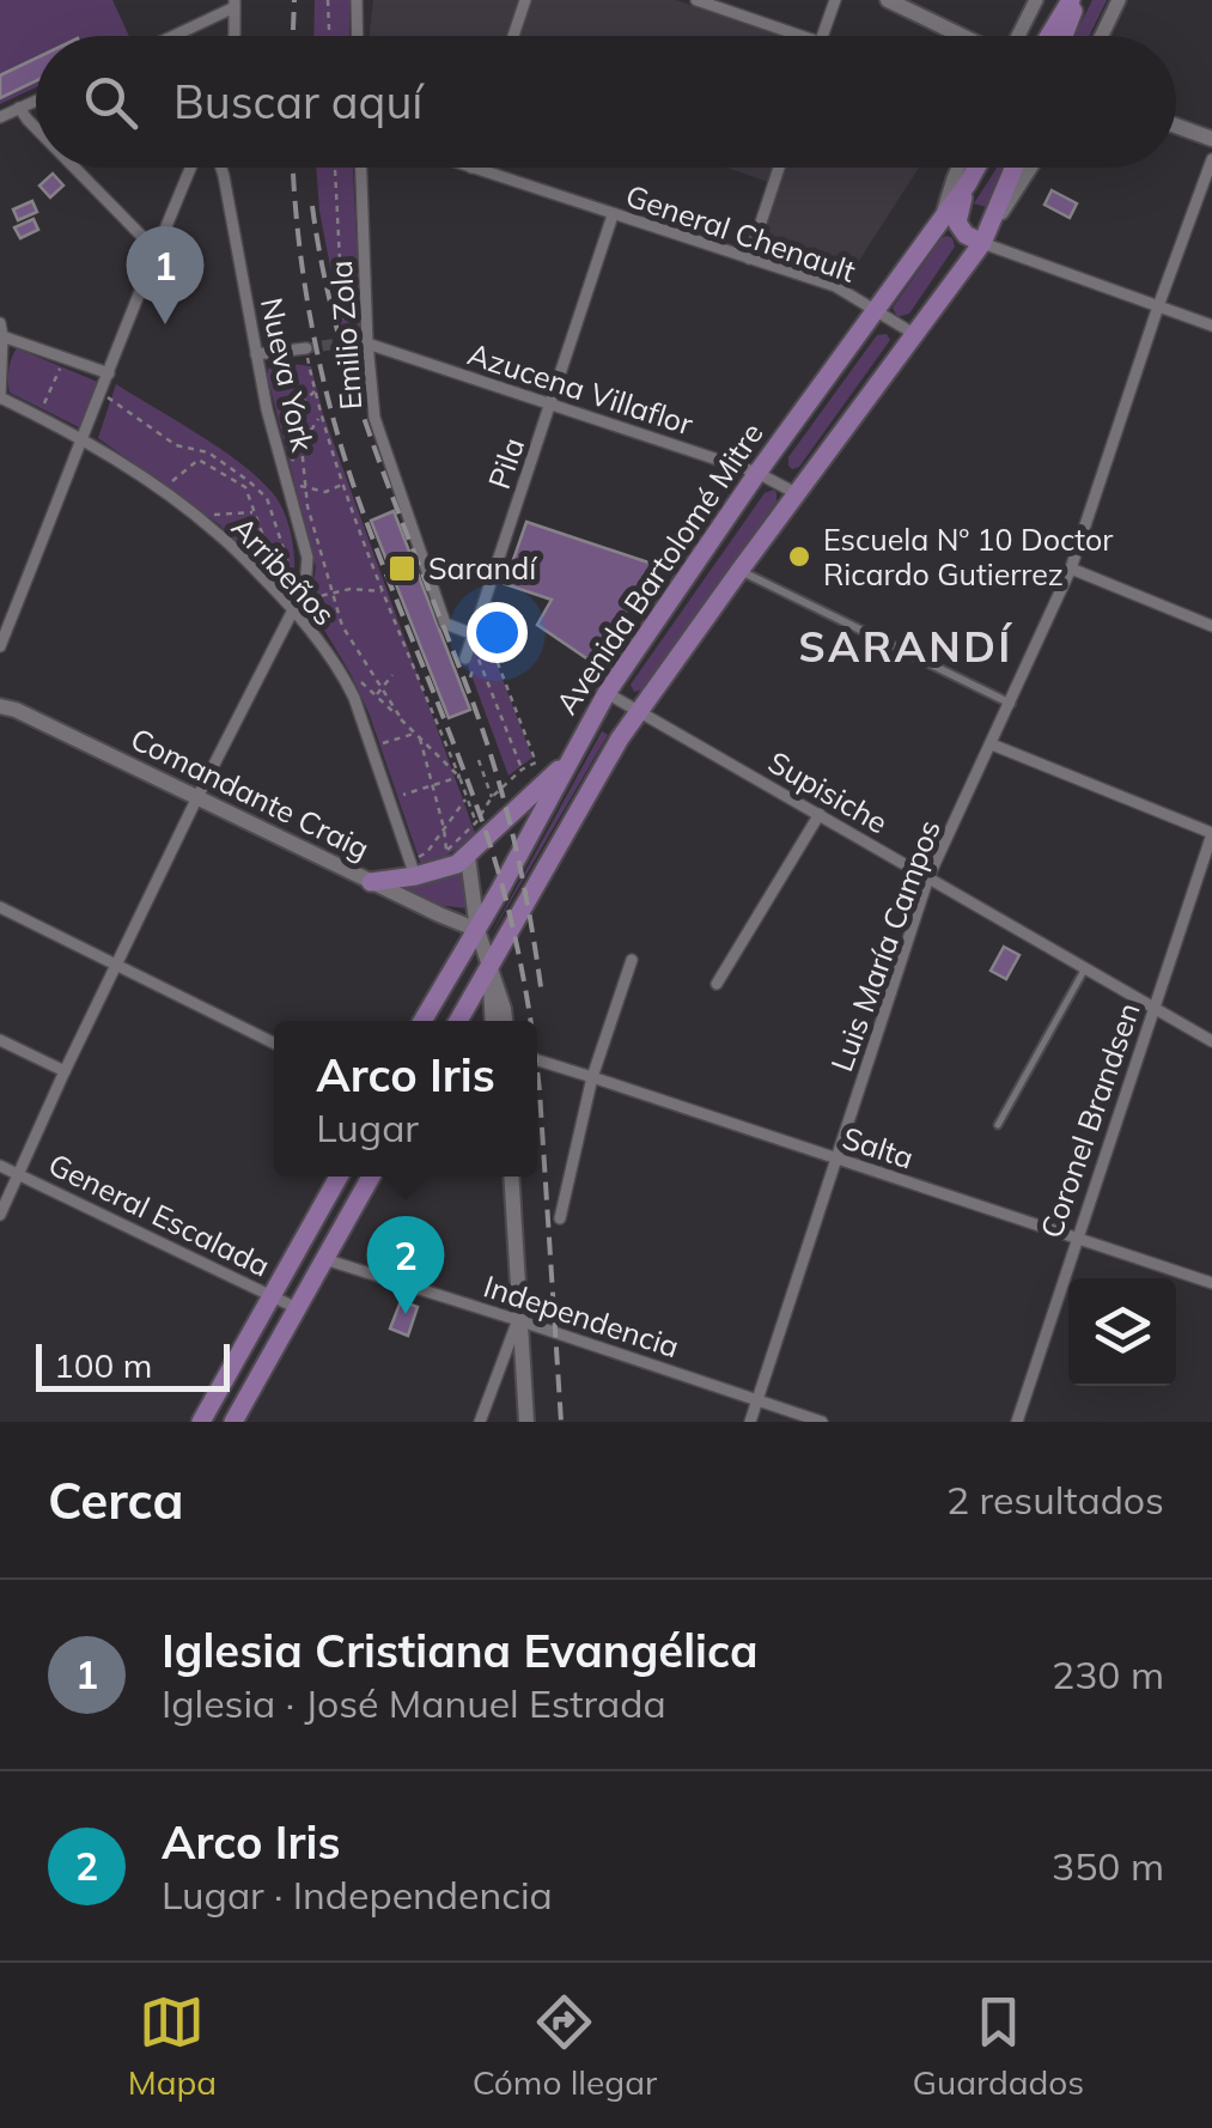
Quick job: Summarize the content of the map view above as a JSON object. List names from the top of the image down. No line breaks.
{"streets":{"main road":["Avenida Bartolomé Mitre","Comandante Craig"],"street":["General Chenault","Emilio Zola","Nueva York","Azucena Villaflor","Pila","Arribeños","Supisiche","Luis María Campos","Coronel Brandsen","Salta","General Escalada","Independencia"]},"crossings":[["General Chenault","Pila"],["General Chenault","Avenida Bartolomé Mitre"],["Emilio Zola","Azucena Villaflor"],["Emilio Zola","Pila"],["Nueva York","Arribeños"],["Nueva York","Comandante Craig"],["Nueva York","General Escalada"],["Azucena Villaflor","Pila"],["Azucena Villaflor","Avenida Bartolomé Mitre"],["Avenida Bartolomé Mitre","Supisiche"],["Avenida Bartolomé Mitre","Comandante Craig"],["Supisiche","Luis María Campos"],["Supisiche","Coronel Brandsen"],["Luis María Campos","Salta"],["Luis María Campos","Independencia"],["Coronel Brandsen","Salta"]],"districts":["SARANDÍ"],"places":{"other":["Escuela Nº 10 Doctor Ricardo Gutierrez"],"transit":["Sarandí"]},"scale_bar":"100 m","page":{"search":"Buscar aquí","pins":["1","2"],"popup":["Arco Iris","Lugar"],"scale":"100 m","heading":["Cerca","2 resultados"],"list":[{"mark":"1","name":"Iglesia Cristiana Evangélica","note":"Iglesia · José Manuel Estrada","value":"230 m"},{"mark":"2","name":"Arco Iris","note":"Lugar · Independencia","value":"350 m"}],"nav":["Mapa","Cómo llegar","Guardados"]}}
